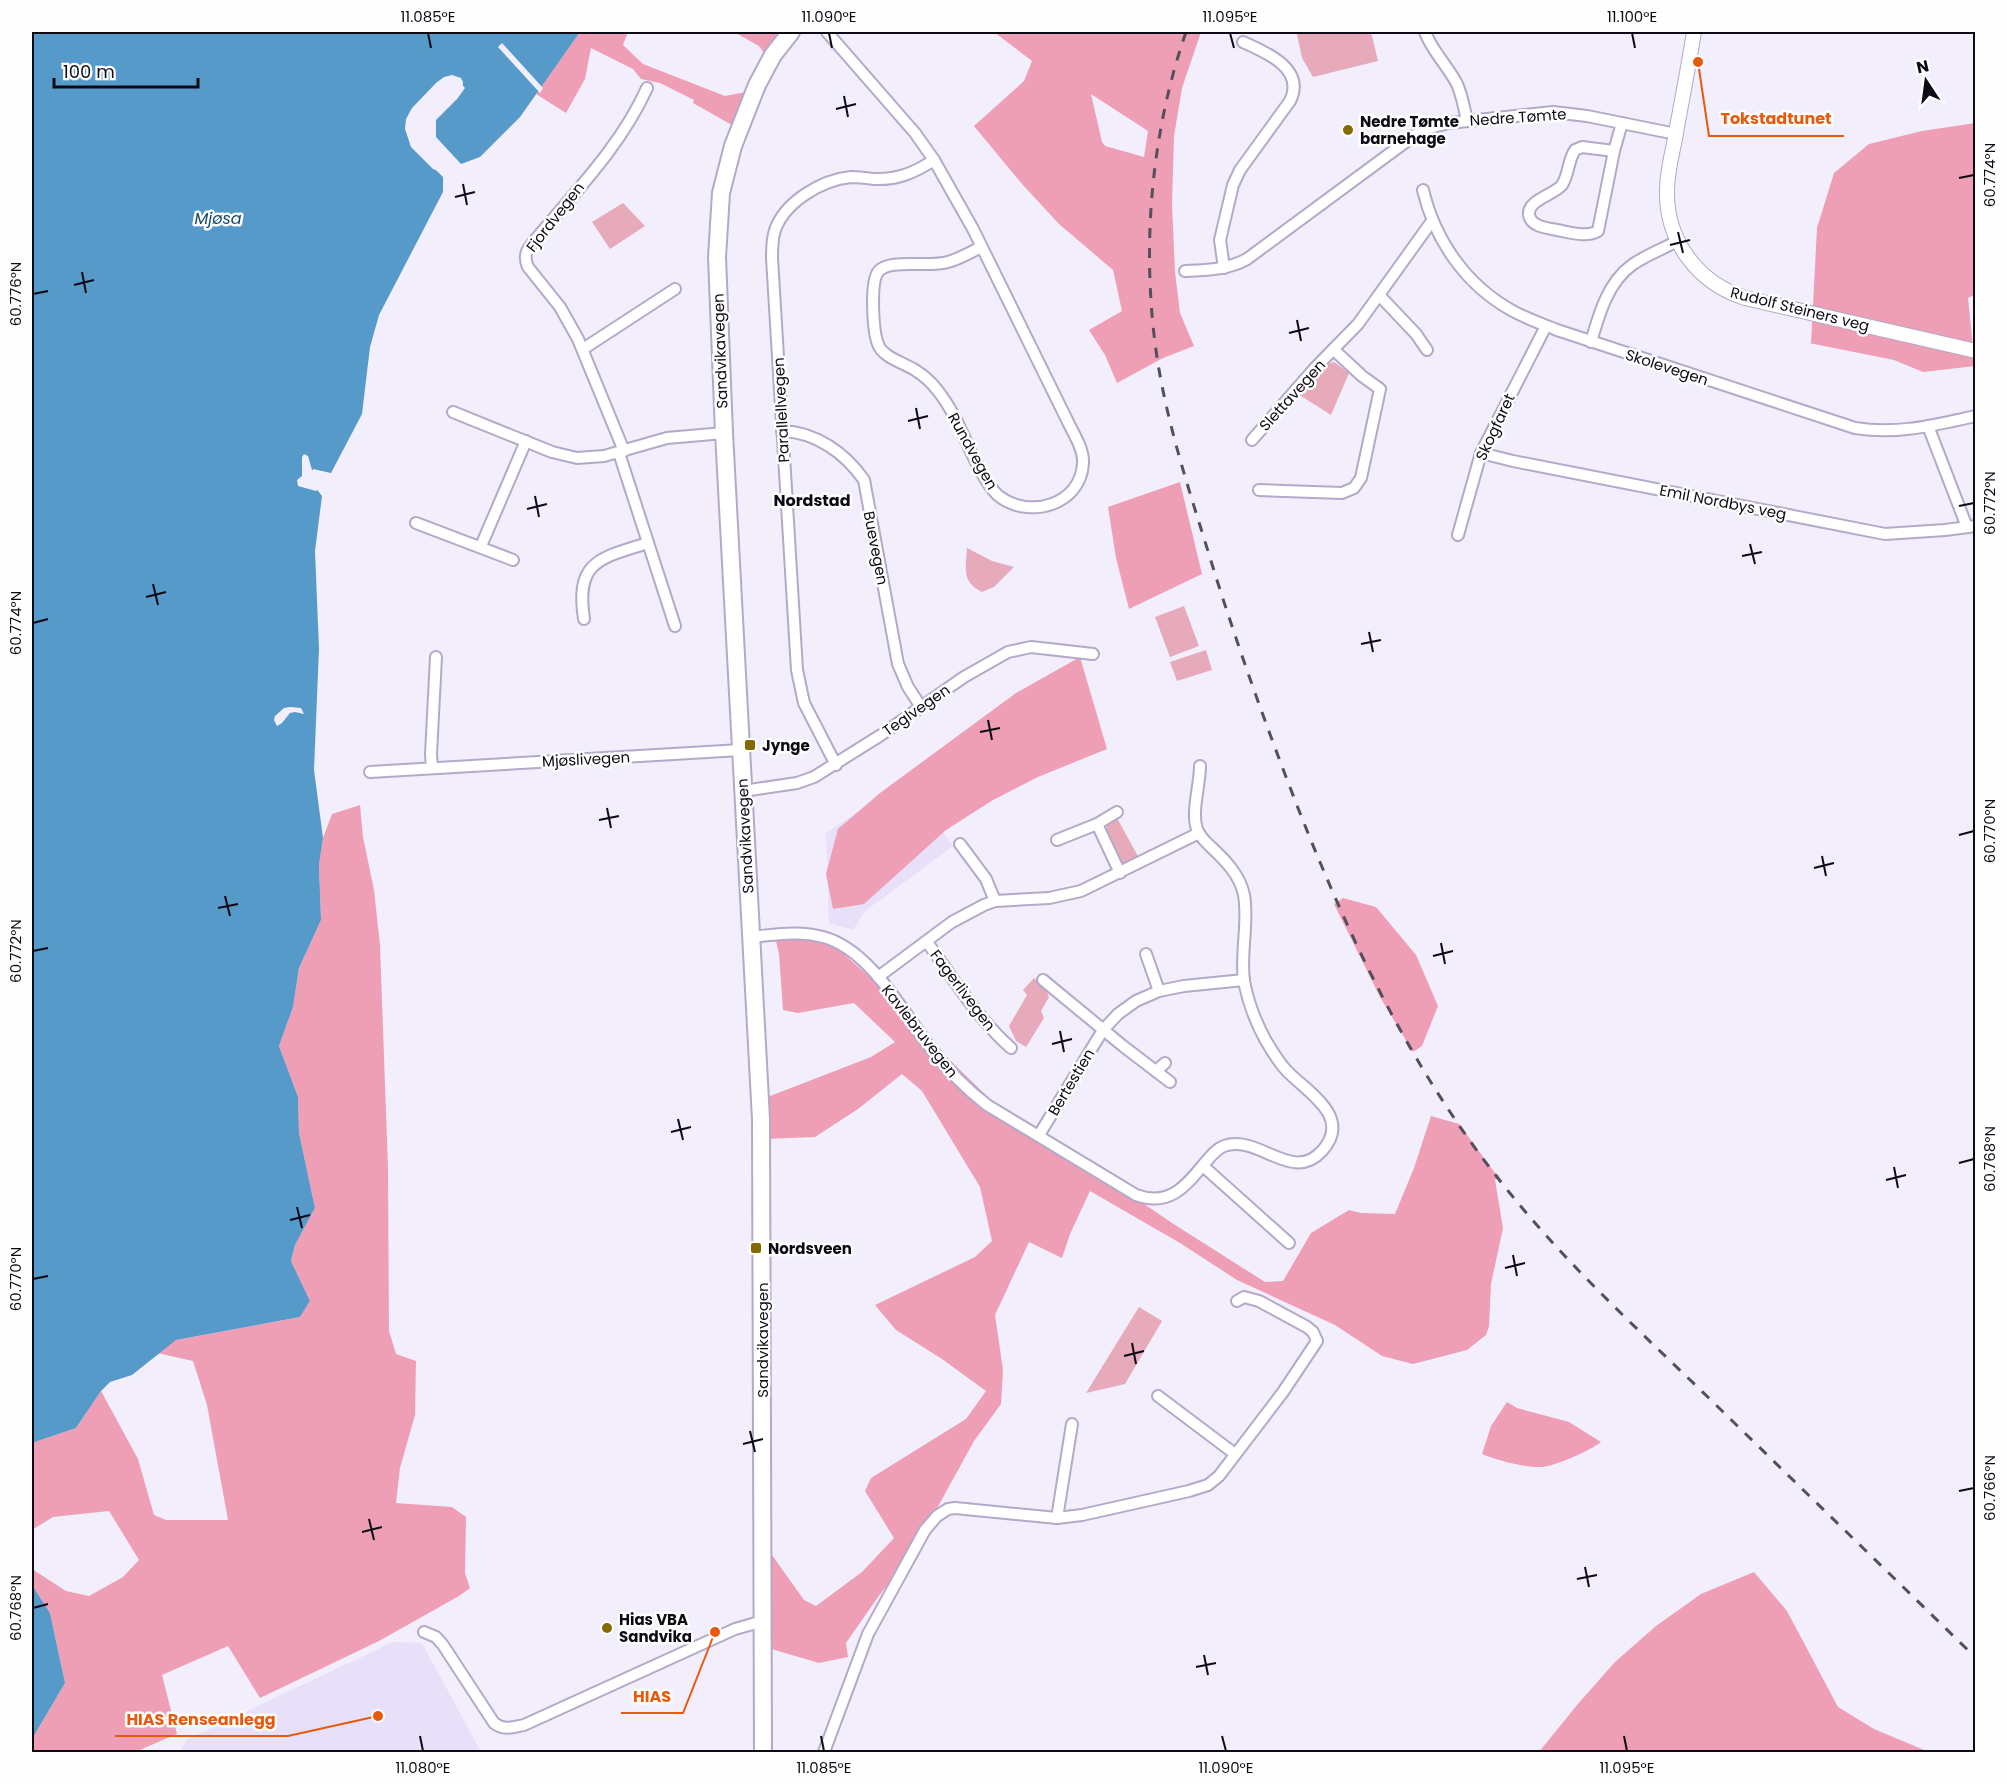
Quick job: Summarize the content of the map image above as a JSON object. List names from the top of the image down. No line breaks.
{"streets":{"main road":["Sandvikavegen"],"street":["Nedre Tømte","Fjordvegen","Rudolf Steiners veg","Skolevegen","Slettavegen","Parallellvegen","Skogfaret","Rundvegen","Emil Nordbys veg","Buevegen","Teglvegen","Mjøslivegen","Fagerlivegen","Kavlebruvegen","Bertestien"]},"crossings":[["Nedre Tømte","Rudolf Steiners veg"],["Sandvikavegen","Teglvegen"],["Sandvikavegen","Mjøslivegen"],["Sandvikavegen","Kavlebruvegen"],["Skolevegen","Slettavegen"],["Skolevegen","Skogfaret"],["Skolevegen","Emil Nordbys veg"],["Parallellvegen","Rundvegen"],["Parallellvegen","Buevegen"],["Parallellvegen","Teglvegen"],["Skogfaret","Emil Nordbys veg"],["Buevegen","Teglvegen"],["Fagerlivegen","Kavlebruvegen"],["Kavlebruvegen","Bertestien"]],"districts":["Nordstad"],"water":["Mjøsa"],"places":{"other":["Tokstadtunet","Nedre Tømte barnehage","Hias VBA Sandvika","HIAS","HIAS Renseanlegg"],"transit":["Jynge","Nordsveen"]},"scale_bar":"100 m","north":"top","coordinates":["11.085°E","11.090°E","11.095°E","11.100°E","60.774°N","60.776°N","60.772°N","60.770°N","60.768°N","60.766°N","11.080°E"]}
